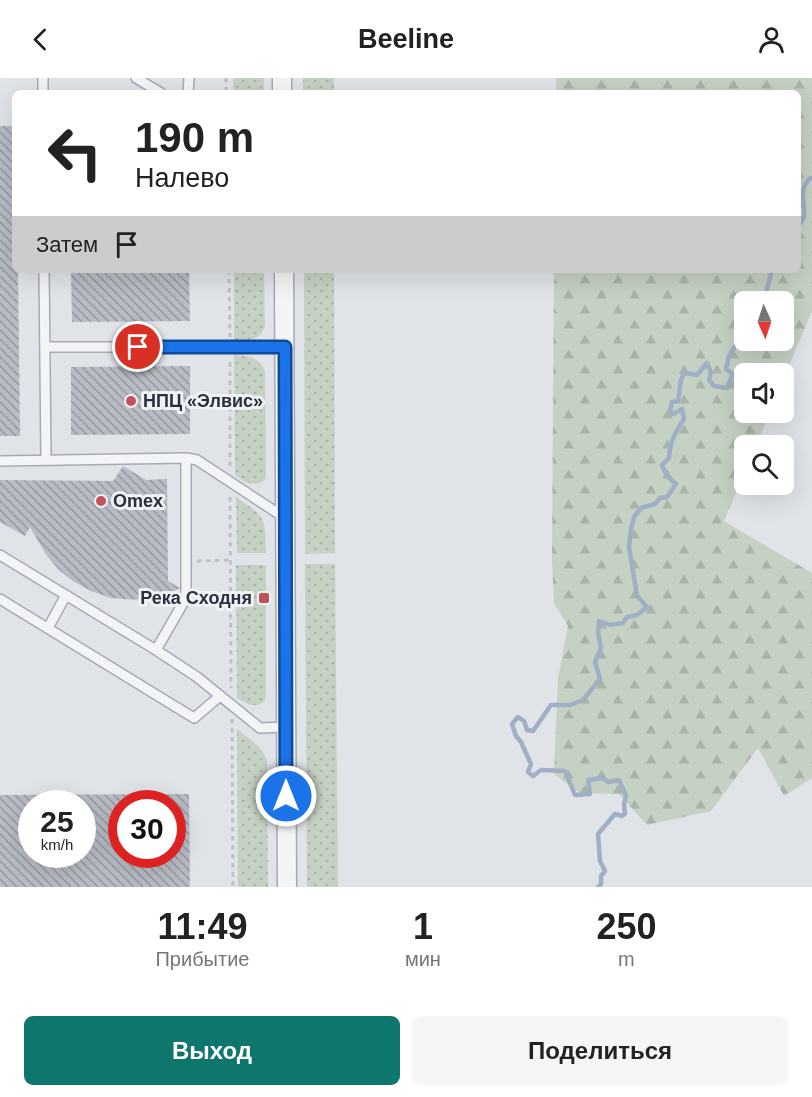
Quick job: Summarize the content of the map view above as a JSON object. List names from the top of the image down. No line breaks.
{"places":{"other":["НПЦ «Элвис»","Omex"],"transit":["Река Сходня"]},"north":"bottom","page":{"header":"Beeline","turn":["190 m","Налево"],"then":"Затем","speed":"25 km/h","limit":"30","eta":["11:49","Прибытие","1","мин","250","m"],"buttons":["Выход","Поделиться"]}}
